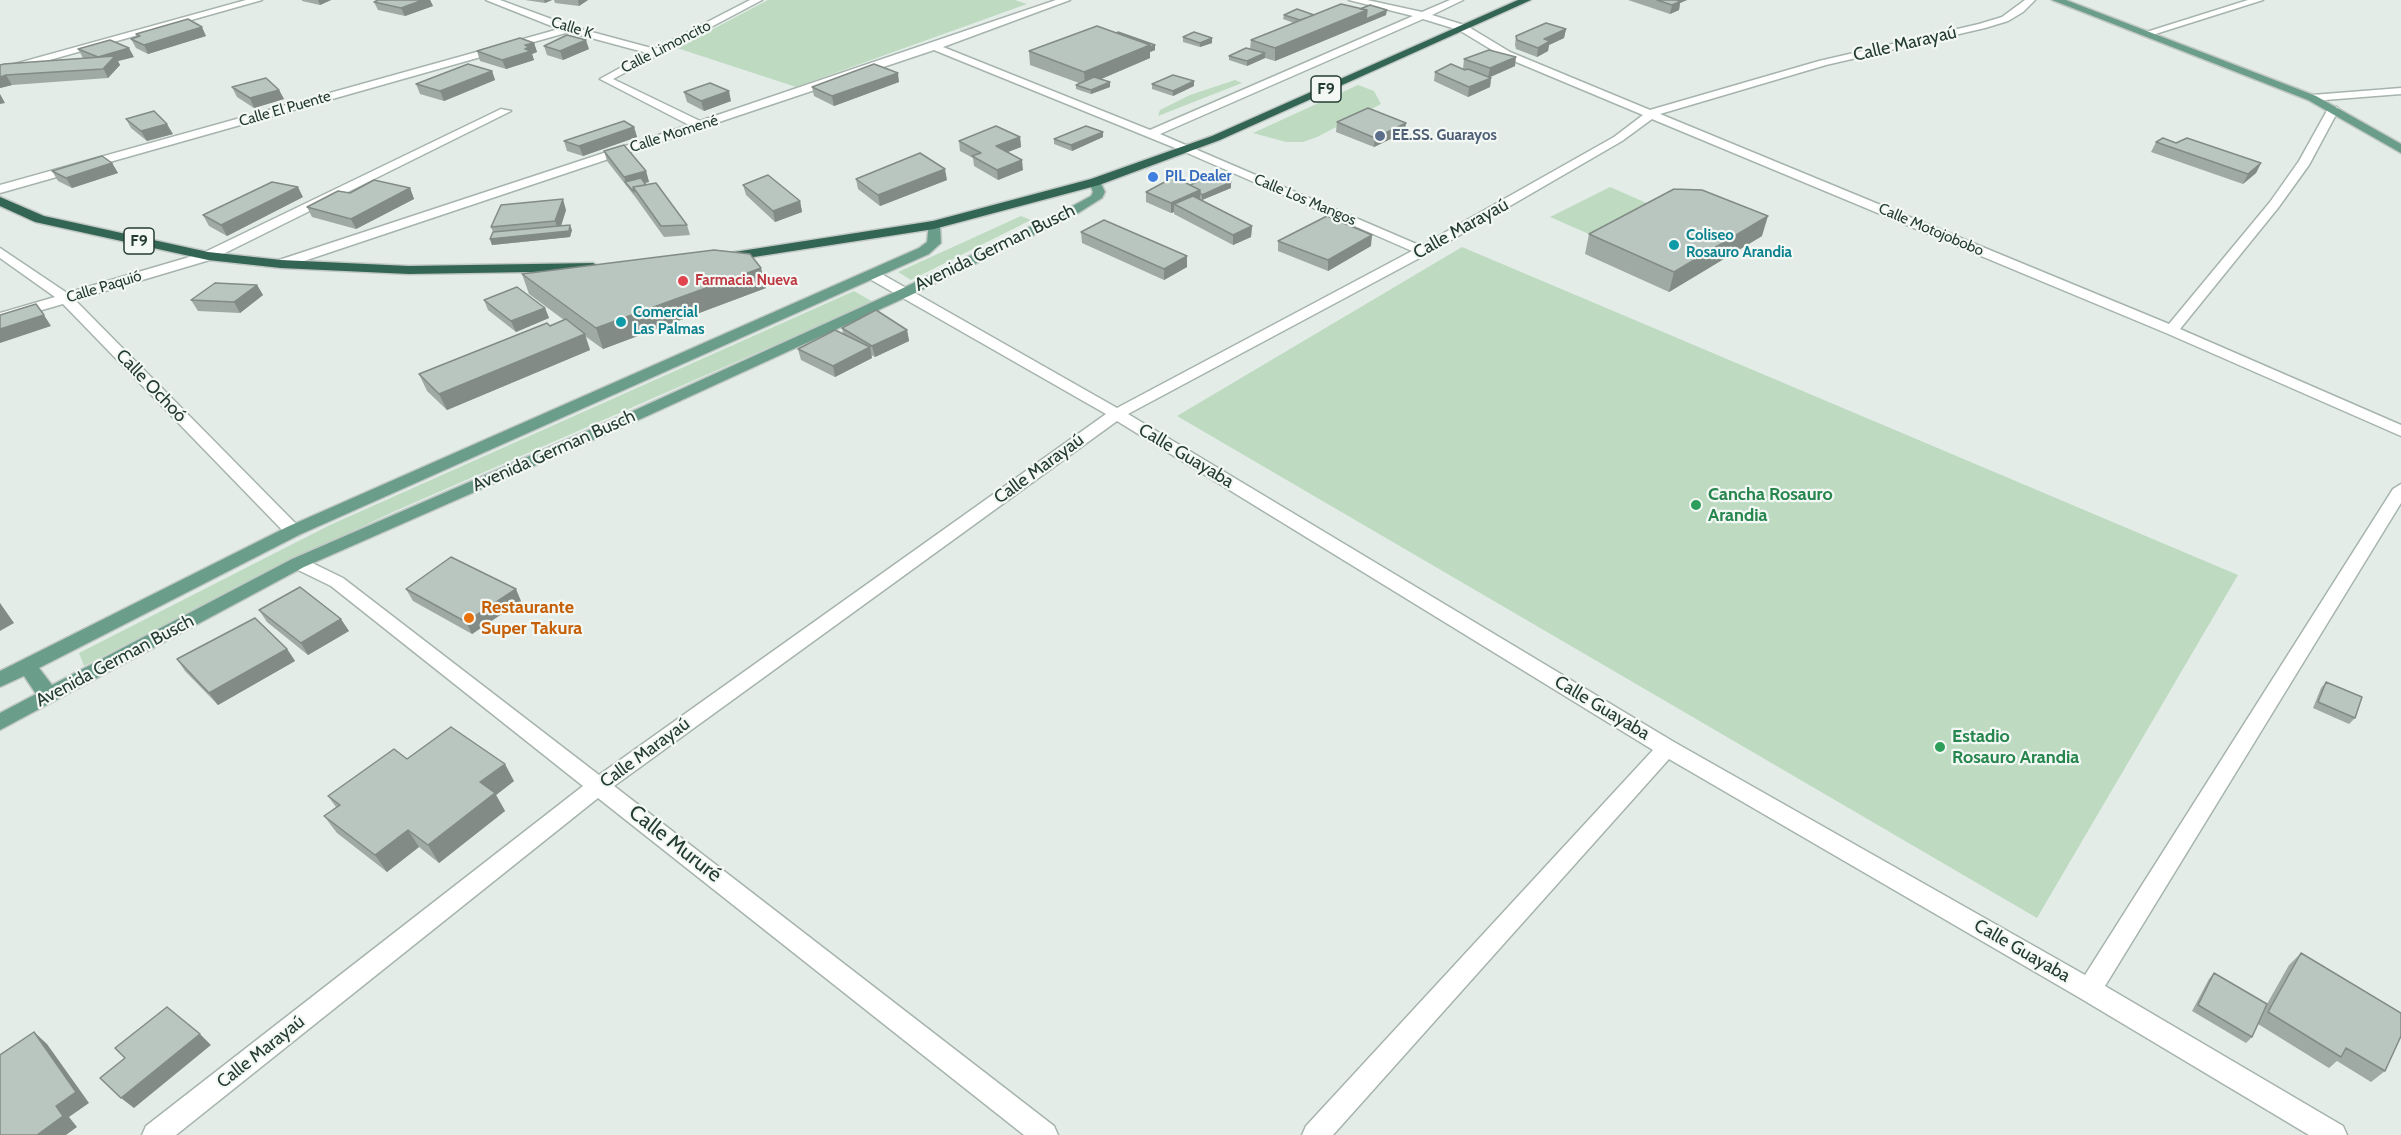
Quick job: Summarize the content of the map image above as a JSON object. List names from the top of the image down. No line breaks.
{"streets":{"highway":["F9"],"main road":["Avenida German Busch"],"street":["Calle K","Calle Marayaú","Calle Limoncito","Calle El Puente","Calle Momené","Calle Los Mangos","Calle Motojobobo","Calle Paquió","Calle Ochoó","Calle Guayaba","Calle Mururé"]},"crossings":[["Calle K","Calle Limoncito"],["Calle K","Calle El Puente"],["Calle Marayaú","Calle Los Mangos"],["Calle Marayaú","Calle Motojobobo"],["Calle Marayaú","Calle Guayaba"],["Calle Marayaú","Calle Mururé"],["Calle Limoncito","Calle Momené"],["F9","Calle Momené"],["F9","Calle Los Mangos"],["F9","Calle Motojobobo"],["F9","Avenida German Busch"],["F9","Calle Paquió"],["Calle Momené","Calle Los Mangos"],["Avenida German Busch","Calle Ochoó"],["Avenida German Busch","Calle Guayaba"],["Avenida German Busch","Calle Mururé"],["Calle Paquió","Calle Ochoó"]],"places":["EE.SS. Guarayos","PIL Dealer","Coliseo Rosauro Arandia","Farmacia Nueva","Comercial Las Palmas","Cancha Rosauro Arandia","Restaurante Super Takura","Estadio Rosauro Arandia"]}
